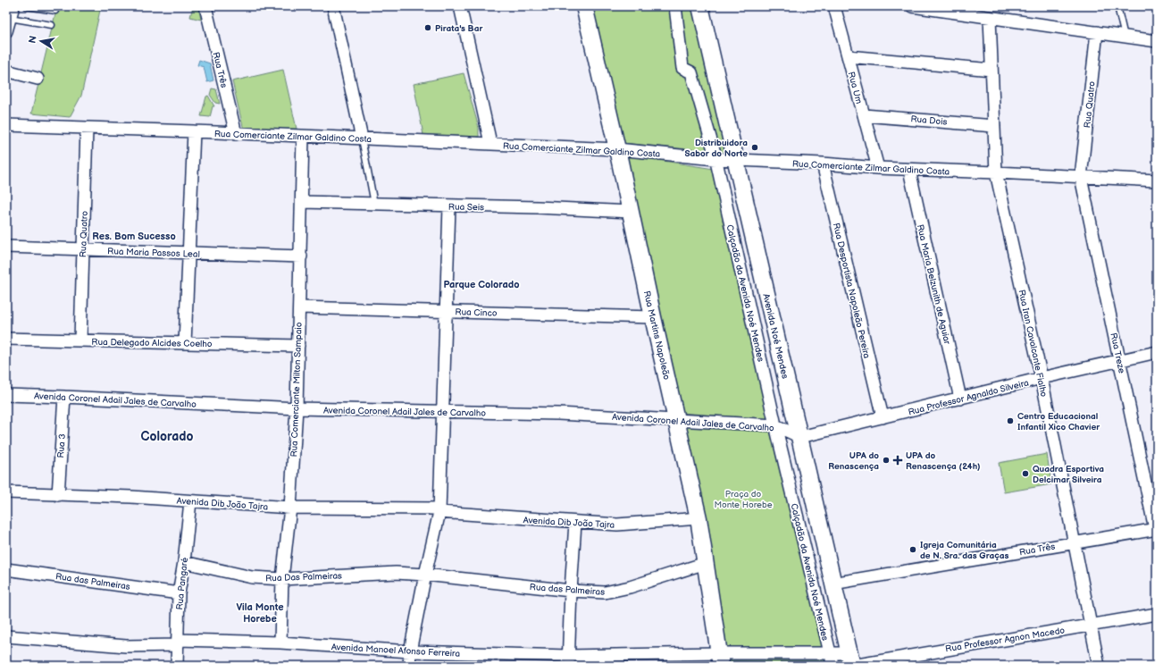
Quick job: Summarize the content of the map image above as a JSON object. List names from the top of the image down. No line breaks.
{"streets":{"main road":["Rua Martins Napoleão","Avenida Noé Mendes"],"street":["Rua Três","Rua Um","Rua Quatro","Rua Dois","Rua Comerciante Zilmar Galdino Costa","Rua Seis","Rua Maria Passos Leal","Rua Maria Belzunith de Aguiar","Rua Desportista Napoleão Pereira","Calçadão da Avenida Noé Mendes","Rua Cinco","Rua Delegado Alcides Coelho","Rua Iran Cavalcante Fialho","Rua Treze","Rua Comerciante Milton Sampaio","Rua Professor Agnaldo Silveira","Avenida Coronel Adail Jales de Carvalho","Rua 3","Avenida Dib João Tajra","Rua Das Palmeiras","Rua das Palmeiras","Rua Pangaré","Rua Professor Agnon Macedo","Avenida Manoel Afonso Ferreira"]},"crossings":[["Rua Três","Rua Comerciante Zilmar Galdino Costa"],["Rua Três","Avenida Noé Mendes"],["Rua Três","Rua Iran Cavalcante Fialho"],["Rua Três","Rua Treze"],["Rua Um","Rua Dois"],["Rua Um","Rua Comerciante Zilmar Galdino Costa"],["Rua Quatro","Rua Comerciante Zilmar Galdino Costa"],["Rua Quatro","Rua Maria Passos Leal"],["Rua Quatro","Rua Delegado Alcides Coelho"],["Rua Quatro","Rua Treze"],["Rua Dois","Rua Iran Cavalcante Fialho"],["Rua Comerciante Zilmar Galdino Costa","Rua Maria Belzunith de Aguiar"],["Rua Comerciante Zilmar Galdino Costa","Rua Desportista Napoleão Pereira"],["Rua Comerciante Zilmar Galdino Costa","Rua Martins Napoleão"],["Rua Comerciante Zilmar Galdino Costa","Avenida Noé Mendes"],["Rua Comerciante Zilmar Galdino Costa","Rua Iran Cavalcante Fialho"],["Rua Comerciante Zilmar Galdino Costa","Rua Treze"],["Rua Comerciante Zilmar Galdino Costa","Rua Comerciante Milton Sampaio"],["Rua Seis","Rua Martins Napoleão"],["Rua Seis","Rua Comerciante Milton Sampaio"],["Rua Maria Passos Leal","Rua Comerciante Milton Sampaio"],["Rua Maria Belzunith de Aguiar","Rua Professor Agnaldo Silveira"],["Rua Desportista Napoleão Pereira","Rua Professor Agnaldo Silveira"],["Rua Cinco","Rua Martins Napoleão"],["Rua Cinco","Rua Comerciante Milton Sampaio"],["Rua Martins Napoleão","Avenida Coronel Adail Jales de Carvalho"],["Rua Martins Napoleão","Avenida Dib João Tajra"],["Rua Martins Napoleão","Rua das Palmeiras"],["Rua Martins Napoleão","Avenida Manoel Afonso Ferreira"],["Avenida Noé Mendes","Rua Professor Agnaldo Silveira"],["Avenida Noé Mendes","Avenida Coronel Adail Jales de Carvalho"],["Avenida Noé Mendes","Rua Professor Agnon Macedo"],["Avenida Noé Mendes","Avenida Manoel Afonso Ferreira"],["Rua Delegado Alcides Coelho","Rua Comerciante Milton Sampaio"],["Rua Iran Cavalcante Fialho","Rua Professor Agnaldo Silveira"],["Rua Iran Cavalcante Fialho","Rua Professor Agnon Macedo"],["Rua Treze","Rua Professor Agnaldo Silveira"],["Rua Comerciante Milton Sampaio","Avenida Coronel Adail Jales de Carvalho"],["Rua Comerciante Milton Sampaio","Avenida Dib João Tajra"],["Rua Comerciante Milton Sampaio","Rua Das Palmeiras"],["Rua Comerciante Milton Sampaio","Avenida Manoel Afonso Ferreira"],["Rua Professor Agnaldo Silveira","Avenida Coronel Adail Jales de Carvalho"],["Avenida Coronel Adail Jales de Carvalho","Rua 3"],["Rua 3","Avenida Dib João Tajra"],["Avenida Dib João Tajra","Rua Pangaré"],["Rua Das Palmeiras","Rua das Palmeiras"],["Rua Das Palmeiras","Rua Pangaré"],["Rua das Palmeiras","Rua Pangaré"],["Rua Pangaré","Avenida Manoel Afonso Ferreira"],["Rua Professor Agnon Macedo","Avenida Manoel Afonso Ferreira"]],"districts":["Res. Bom Sucesso","Parque Colorado","Colorado","Vila Monte Horebe"],"parks":["Praça do Monte Horebe"],"places":{"other":["Pirata's Bar","Distribuidora Sabor do Norte","Centro Educacional Infantil Xico Chavier","UPA do Renascença","Quadra Esportiva Delcimar Silveira","Igreja Comunitária de N. Sra. das Graças"],"health":["UPA do Renascença (24h)"]},"north":"left"}
